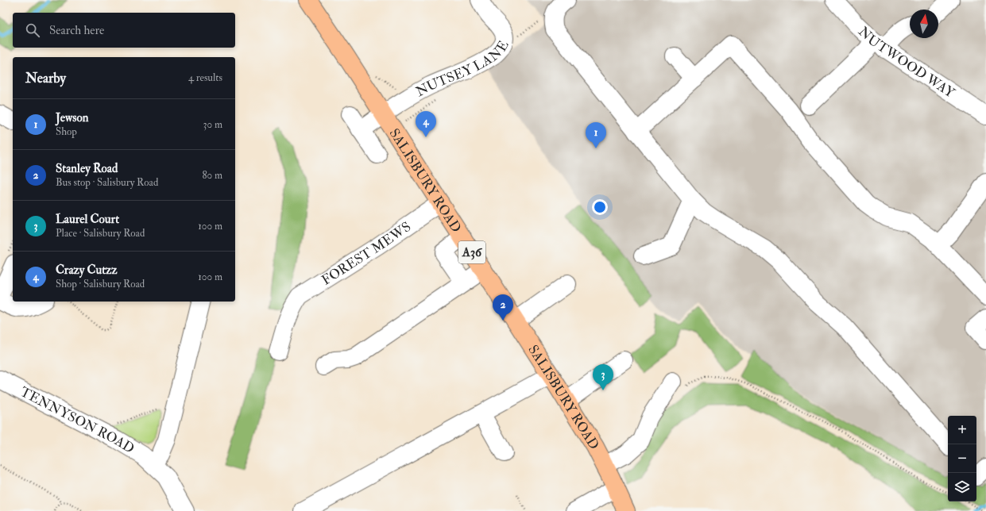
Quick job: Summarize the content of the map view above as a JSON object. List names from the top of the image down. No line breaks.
{"streets":{"main road":["SALISBURY ROAD","A36"],"street":["NUTWOOD WAY","NUTSEY LANE","FOREST MEWS","TENNYSON ROAD"]},"crossings":[["NUTSEY LANE","SALISBURY ROAD"],["SALISBURY ROAD","FOREST MEWS"]],"north":"top","page":{"search":"Search here","heading":["Nearby","4 results"],"list":[{"mark":"1","name":"Jewson","note":"Shop","value":"30 m"},{"mark":"2","name":"Stanley Road","note":"Bus stop · Salisbury Road","value":"80 m"},{"mark":"3","name":"Laurel Court","note":"Place · Salisbury Road","value":"100 m"},{"mark":"4","name":"Crazy Cutzz","note":"Shop · Salisbury Road","value":"100 m"}],"pins":["4","1","2","3"],"map_buttons":["+","−"]}}
